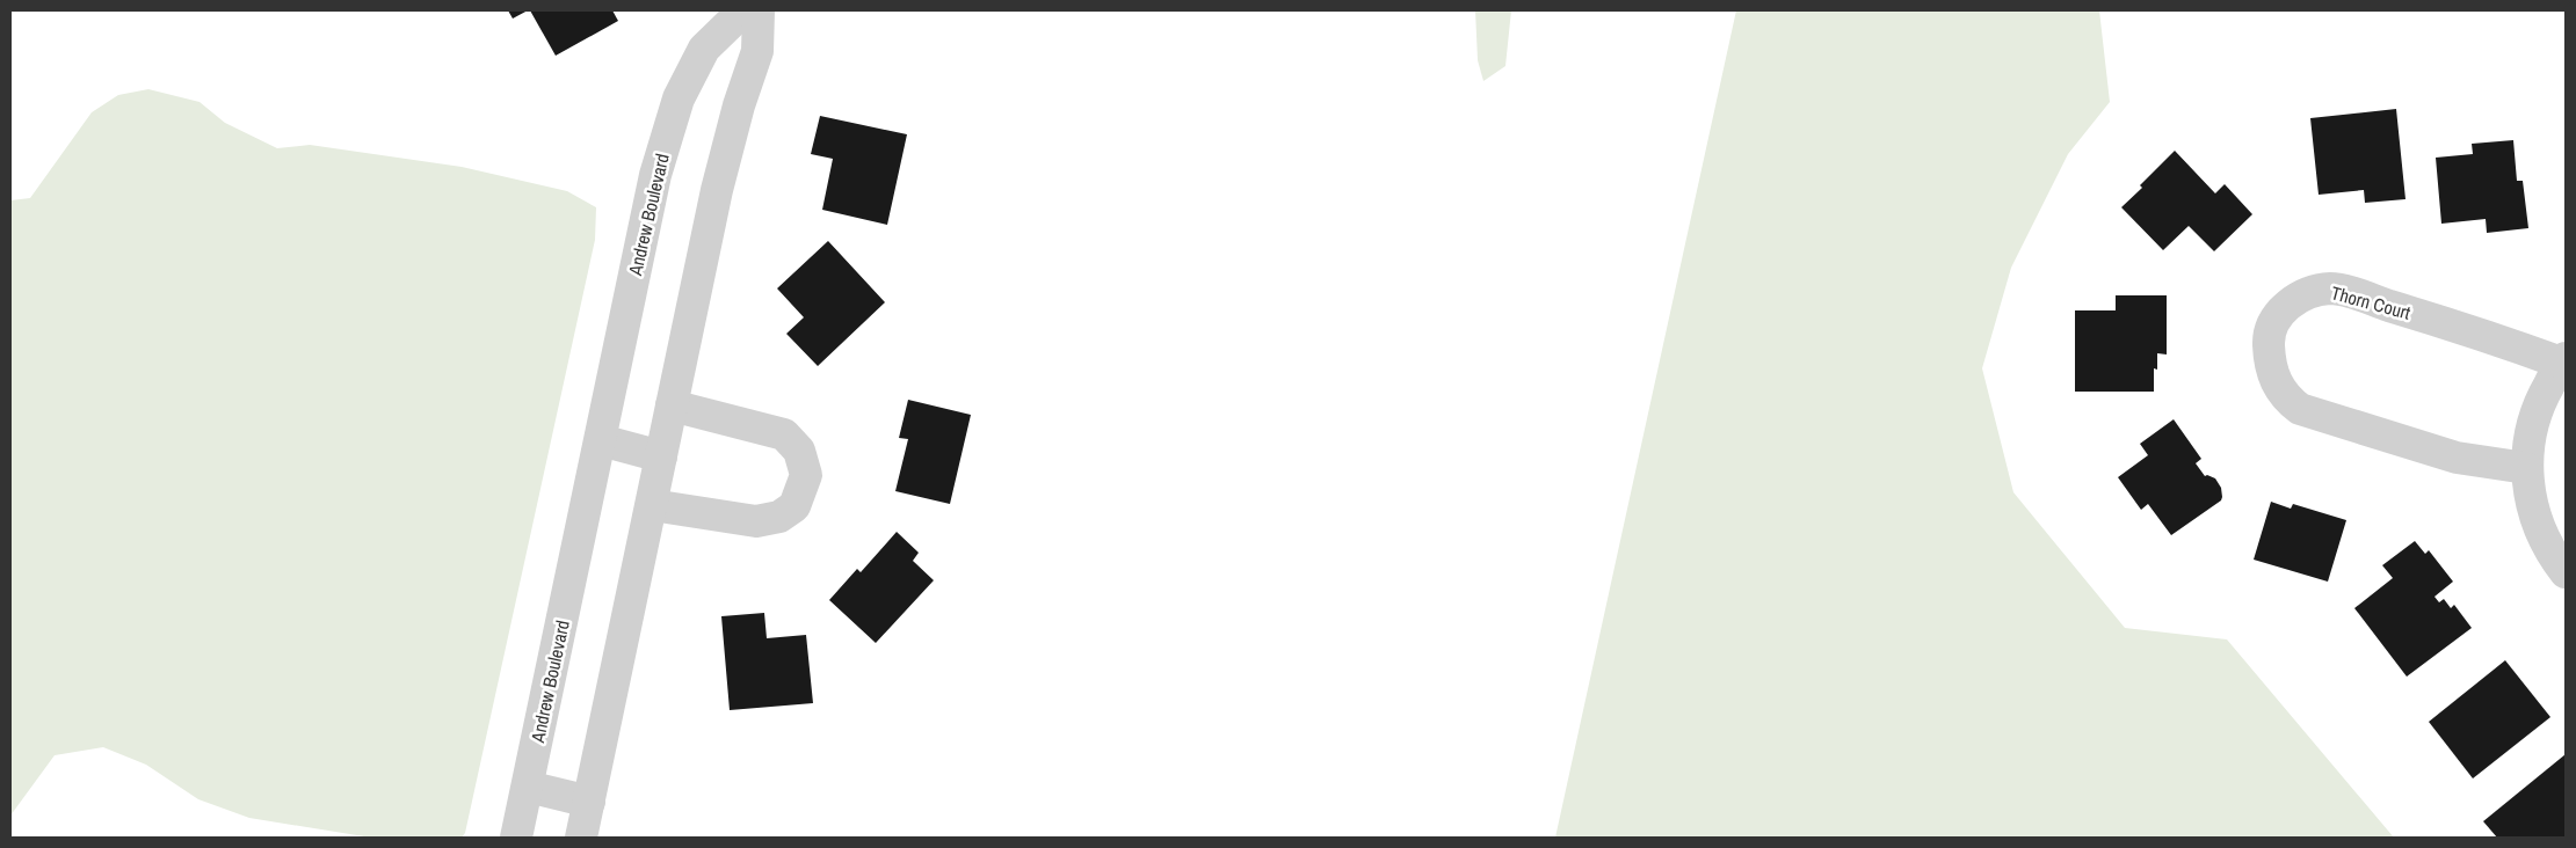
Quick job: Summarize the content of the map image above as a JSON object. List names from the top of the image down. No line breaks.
{"streets":{"street":["Andrew Boulevard","Thorn Court"]}}
